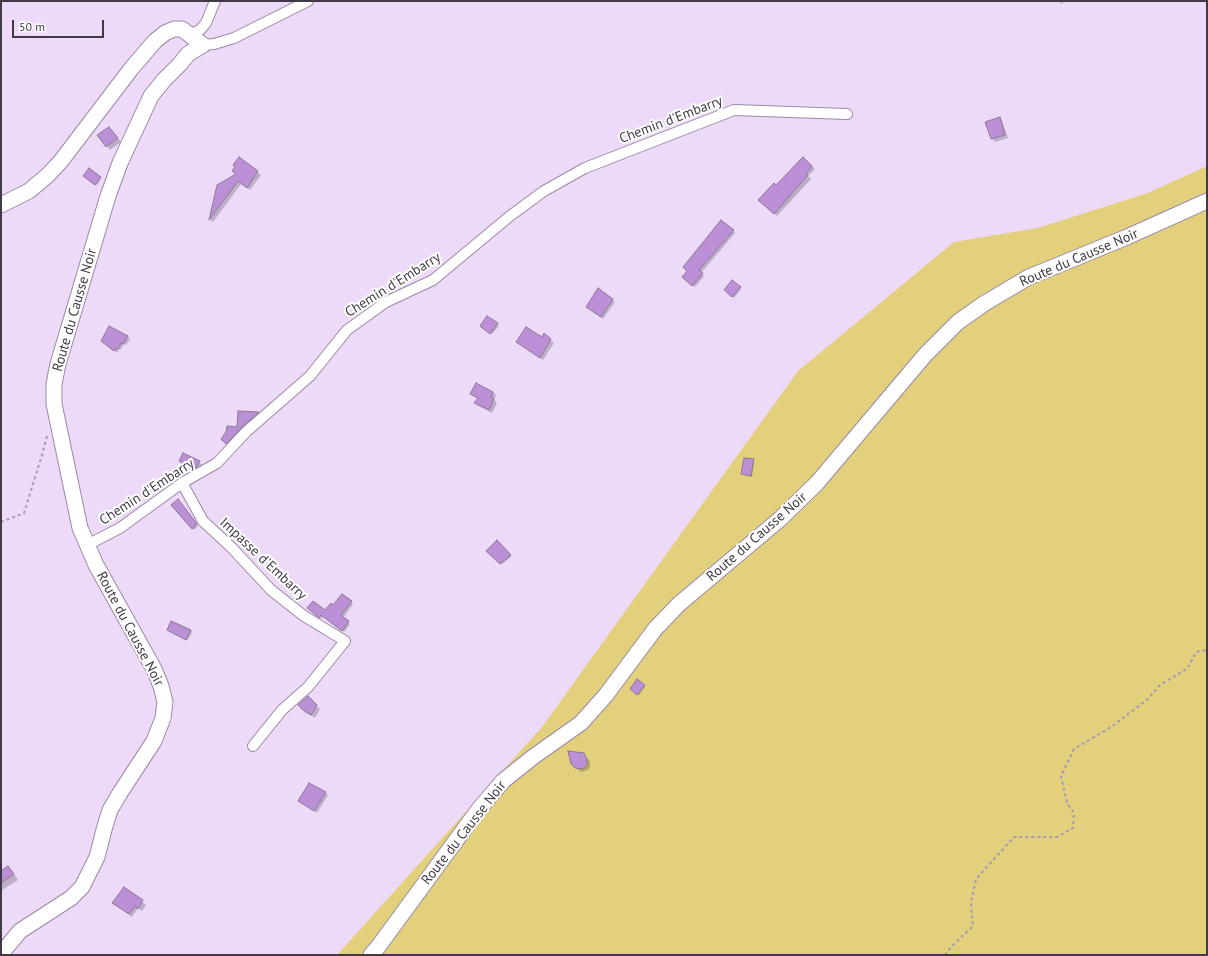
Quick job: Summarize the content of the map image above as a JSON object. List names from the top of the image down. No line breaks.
{"streets":{"street":["Chemin d'Embarry","Route du Causse Noir","Impasse d'Embarry"]},"crossings":[["Chemin d'Embarry","Route du Causse Noir"],["Chemin d'Embarry","Impasse d'Embarry"]],"scale_bar":"50 m"}
